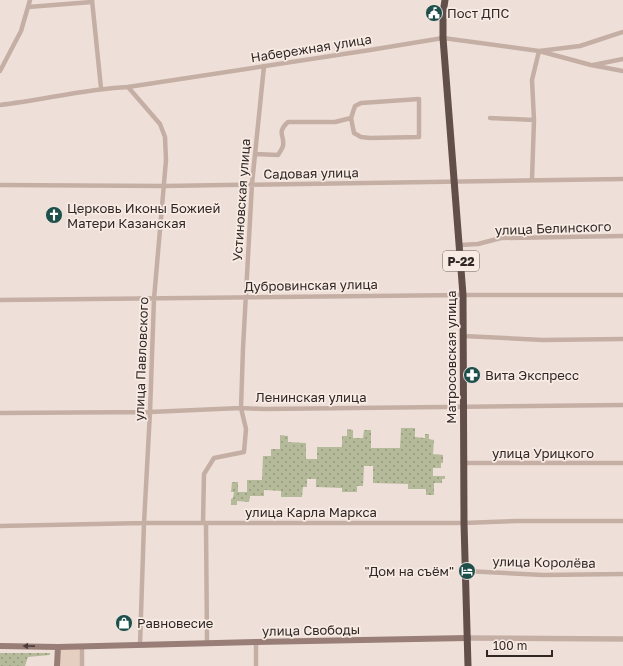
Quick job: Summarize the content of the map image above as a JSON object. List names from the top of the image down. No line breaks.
{"streets":{"highway":["Р-22","Матросовская улица"],"main road":["улица Свободы"],"street":["Набережная улица","Садовая улица","Устиновская улица","улица Белинского","Дубровинская улица","улица Павловского","Ленинская улица","улица Урицкого","улица Карла Маркса","улица Королёва"]},"crossings":[["Набережная улица","Устиновская улица"],["Набережная улица","Матросовская улица"],["Набережная улица","улица Павловского"],["Садовая улица","Устиновская улица"],["Садовая улица","Матросовская улица"],["Садовая улица","улица Павловского"],["Устиновская улица","Дубровинская улица"],["Устиновская улица","Ленинская улица"],["Устиновская улица","улица Карла Маркса"],["Устиновская улица","улица Свободы"],["улица Белинского","Матросовская улица"],["Дубровинская улица","Матросовская улица"],["Дубровинская улица","улица Павловского"],["Матросовская улица","Ленинская улица"],["Матросовская улица","улица Урицкого"],["Матросовская улица","улица Карла Маркса"],["Матросовская улица","улица Королёва"],["Матросовская улица","улица Свободы"],["улица Павловского","Ленинская улица"],["улица Павловского","улица Карла Маркса"],["улица Павловского","улица Свободы"]],"places":{"public building":["Пост ДПС"],"church":["Церковь Иконы Божией Матери Казанская"],"pharmacy":["Вита Экспресс"],"hotel":["\"Дом на съём\""],"shop":["Равновесие"]},"scale_bar":"100 m"}
